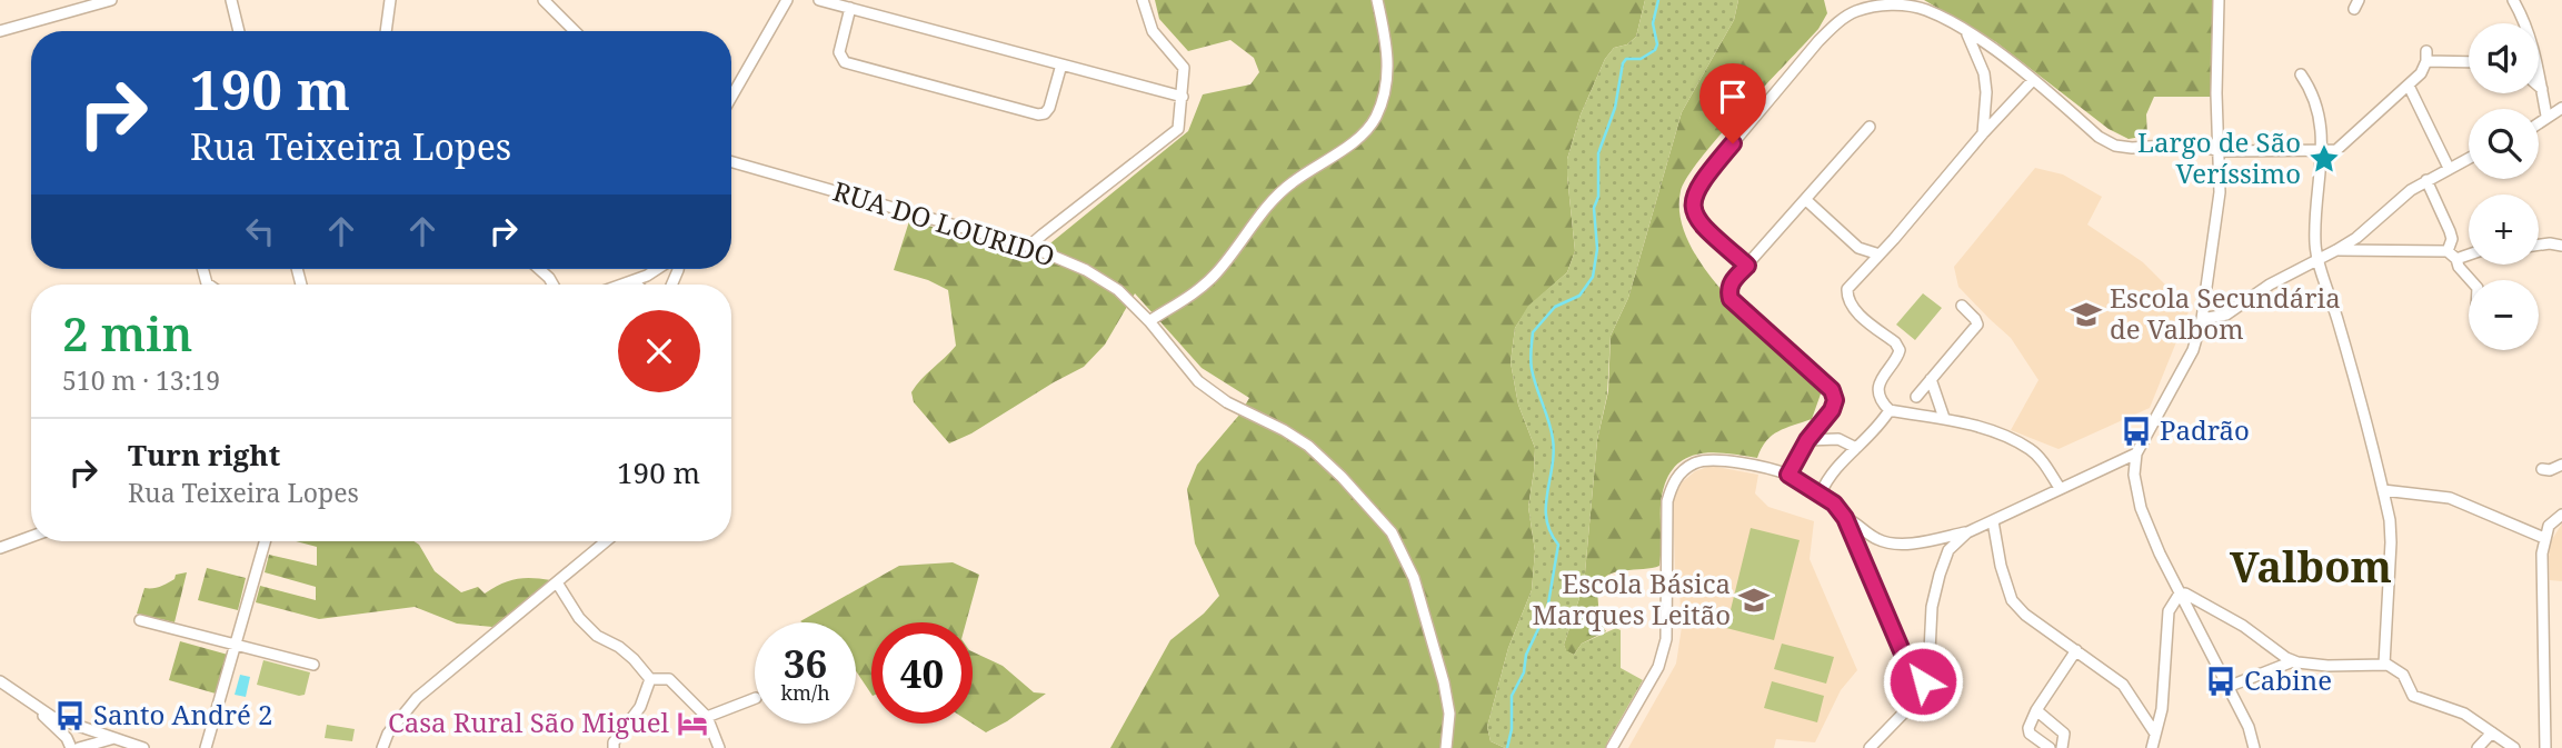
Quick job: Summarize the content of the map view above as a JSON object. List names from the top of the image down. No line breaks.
{"streets":{"street":["RUA DO LOURIDO"]},"districts":["Valbom"],"places":{"place":["Largo de São Veríssimo"],"school or university":["Escola Secundária de Valbom","Escola Básica Marques Leitão"],"bus stop":["Padrão","Cabine","Santo André 2"],"hotel":["Casa Rural São Miguel"]},"page":{"map_buttons":["+","−"],"turn":["190 m","Rua Teixeira Lopes"],"heading":["2 min","510 m · 13:19"],"list":[{"name":"Turn right","note":"Rua Teixeira Lopes","value":"190 m"}],"speed":"36 km/h","limit":"40"}}
